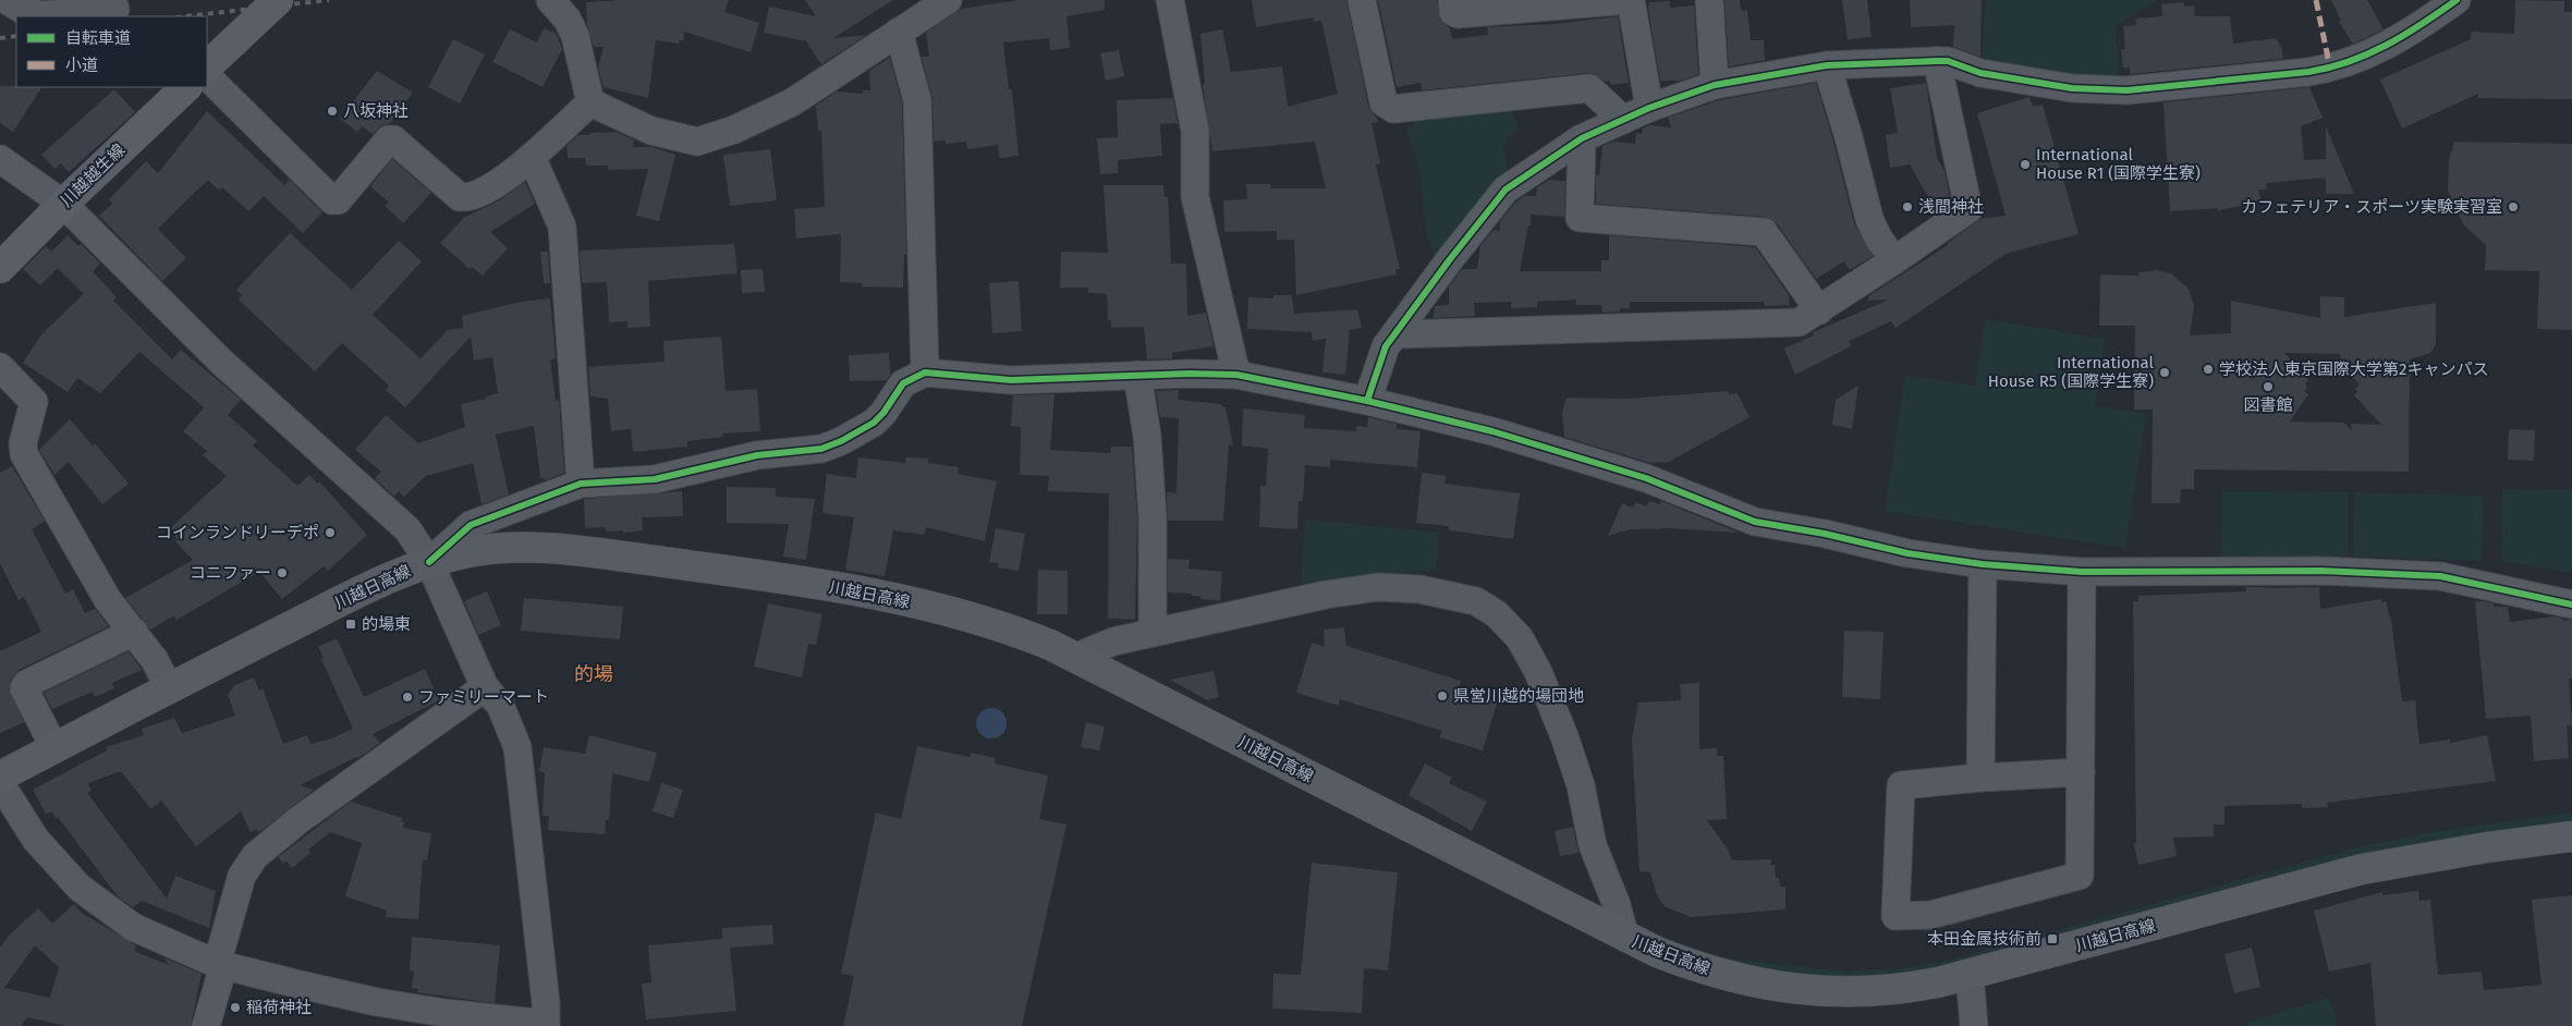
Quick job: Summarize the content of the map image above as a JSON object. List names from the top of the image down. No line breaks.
{"streets":{"main road":["川越越生線","川越日高線"]},"districts":["的場"],"places":{"other":["八坂神社","International House R1 (国際学生寮)","浅間神社","カフェテリア・スポーツ実験実習室","学校法人東京国際大学第2キャンパス","International House R5 (国際学生寮)","図書館","コインランドリーデポ","コニファー","県営川越的場団地","ファミリーマート","稲荷神社"],"transit":["的場東","本田金属技術前"]},"legend":["自転車道","小道"]}
